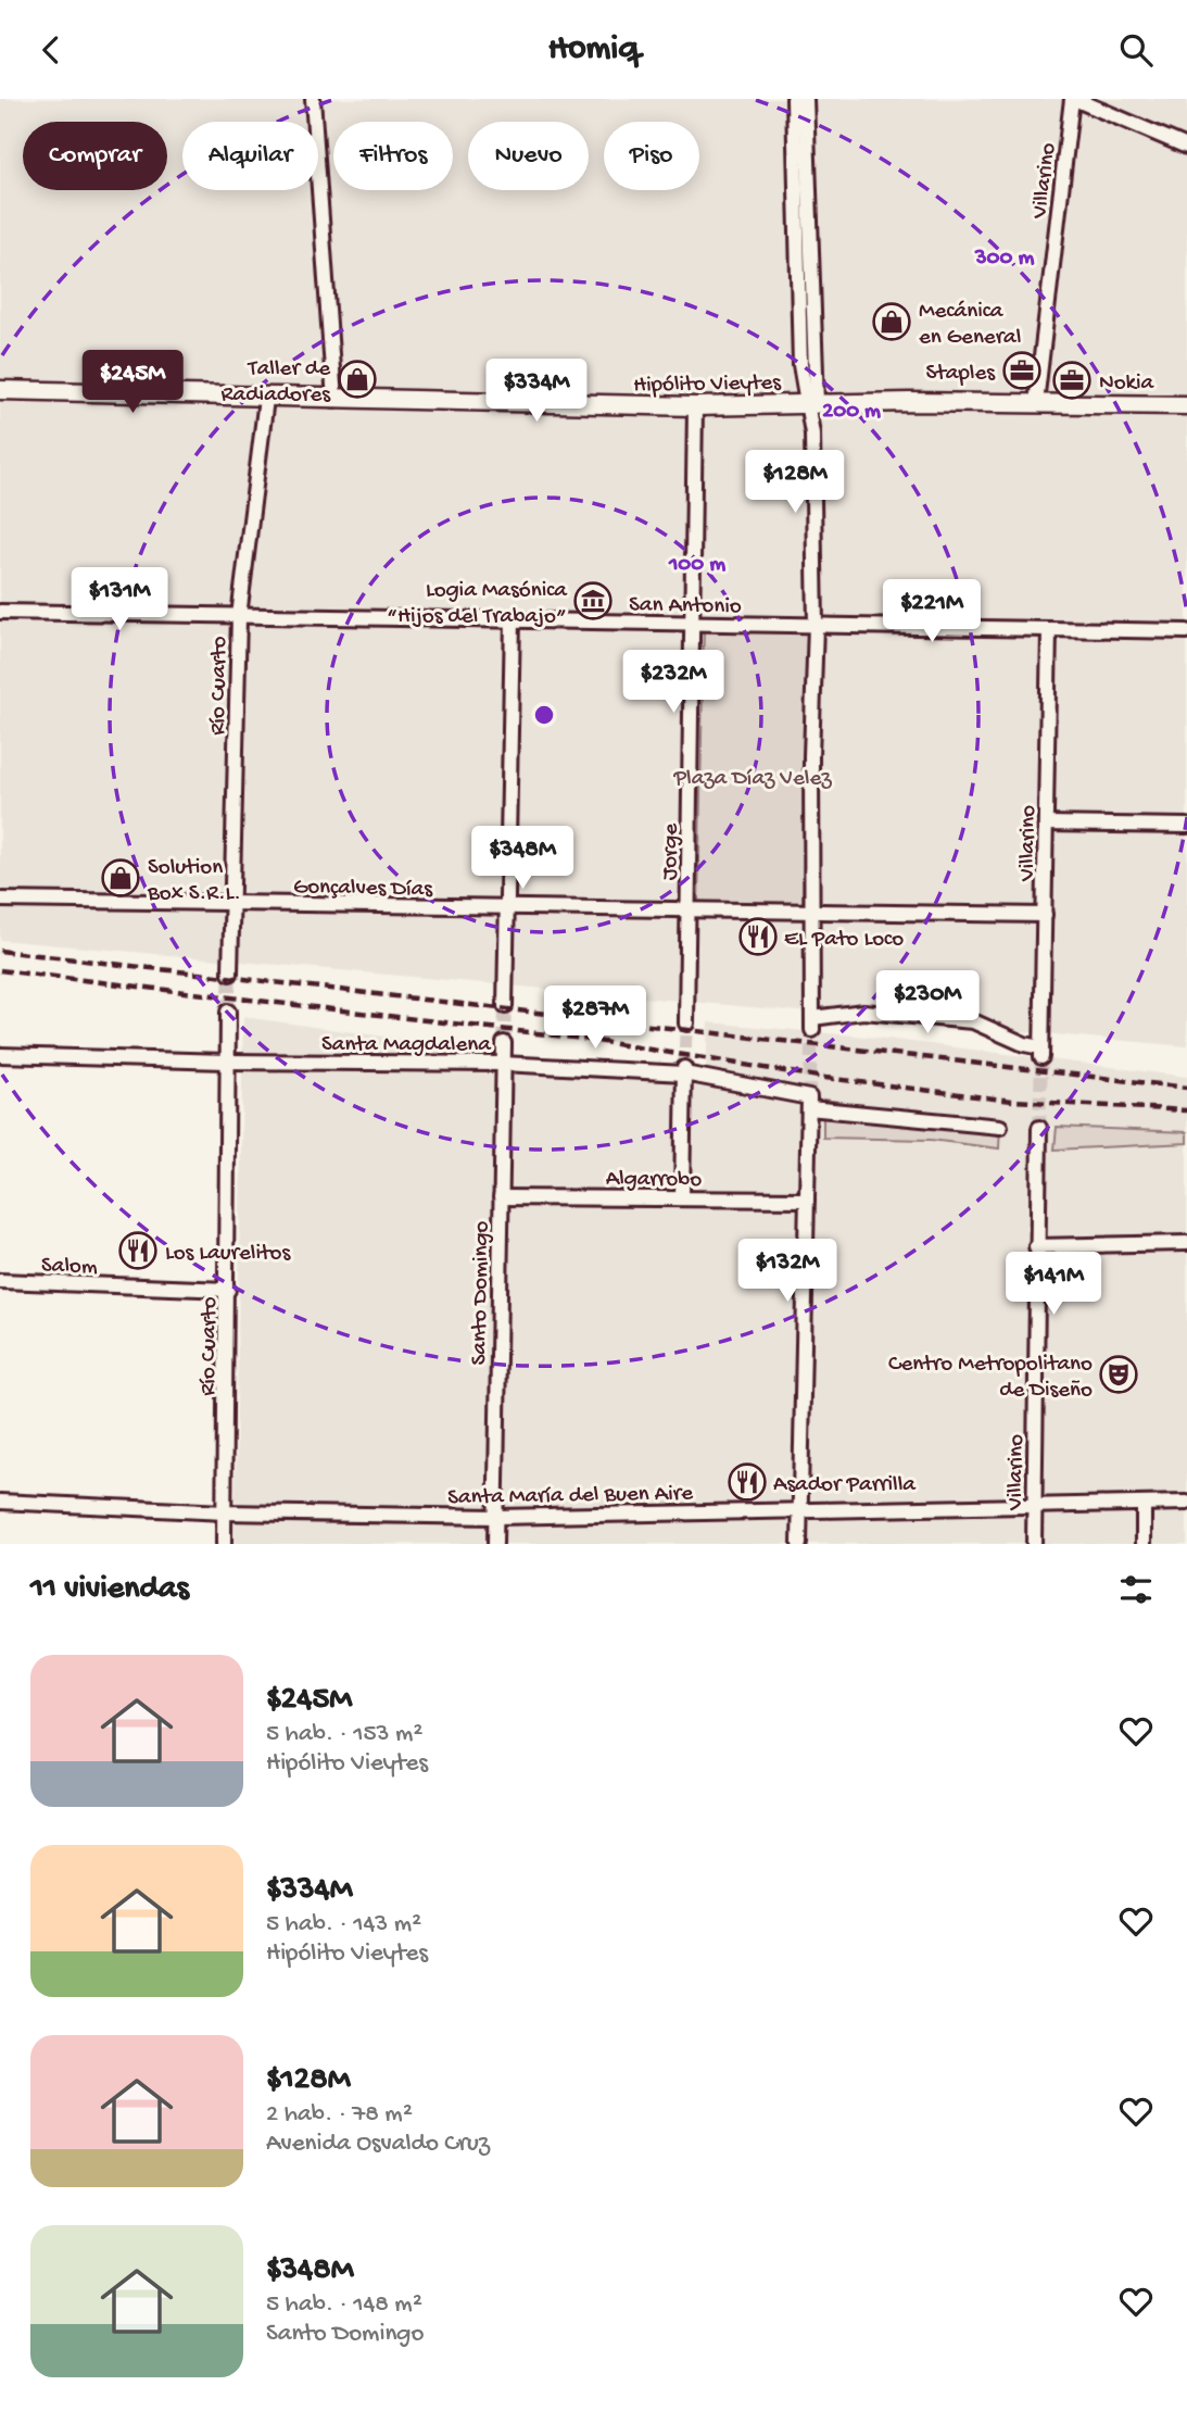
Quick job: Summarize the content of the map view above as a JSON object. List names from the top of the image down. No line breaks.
{"streets":{"main road":["Hipólito Vieytes"],"street":["Villarino","San Antonio","Río Cuarto","Jorge","Gonçalves Días","Santa Magdalena","Algarrobo","Salom","Santo Domingo","Santa María del Buen Aire"]},"crossings":[["Villarino","Hipólito Vieytes"],["Villarino","San Antonio"],["Villarino","Gonçalves Días"],["Villarino","Santa María del Buen Aire"],["Hipólito Vieytes","Río Cuarto"],["Hipólito Vieytes","Jorge"],["San Antonio","Río Cuarto"],["San Antonio","Jorge"],["Río Cuarto","Gonçalves Días"],["Río Cuarto","Santa Magdalena"],["Río Cuarto","Salom"],["Río Cuarto","Santa María del Buen Aire"],["Jorge","Gonçalves Días"],["Santa Magdalena","Santo Domingo"],["Algarrobo","Santo Domingo"],["Santo Domingo","Santa María del Buen Aire"]],"parks":["Plaza Díaz Velez"],"places":{"shop":["Mecánica en General","Taller de Radiadores","Solution Box S.R.L."],"office":["Staples","Nokia"],"museum":["Logia Masónica “Hijos del Trabajo”"],"restaurant":["EL Pato Loco","Los Laurelitos","Asador Parrilla"],"theatre":["Centro Metropolitano de Diseño"]},"page":{"header":"Homiq","chip":["Comprar","Alquilar","Filtros","Nuevo","Piso"],"price":["$245M","$334M","$128M","$131M","$221M","$232M","$348M","$230M","$287M","$132M","$141M"],"heading":"11 viviendas","list":[{"name":"$245M","note":"5 hab. · 153 m² · Hipólito Vieytes"},{"name":"$334M","note":"5 hab. · 143 m² · Hipólito Vieytes"},{"name":"$128M","note":"2 hab. · 78 m² · Avenida Osvaldo Cruz"},{"name":"$348M","note":"5 hab. · 148 m² · Santo Domingo"}]},"rings":["300 m","200 m","100 m"]}
